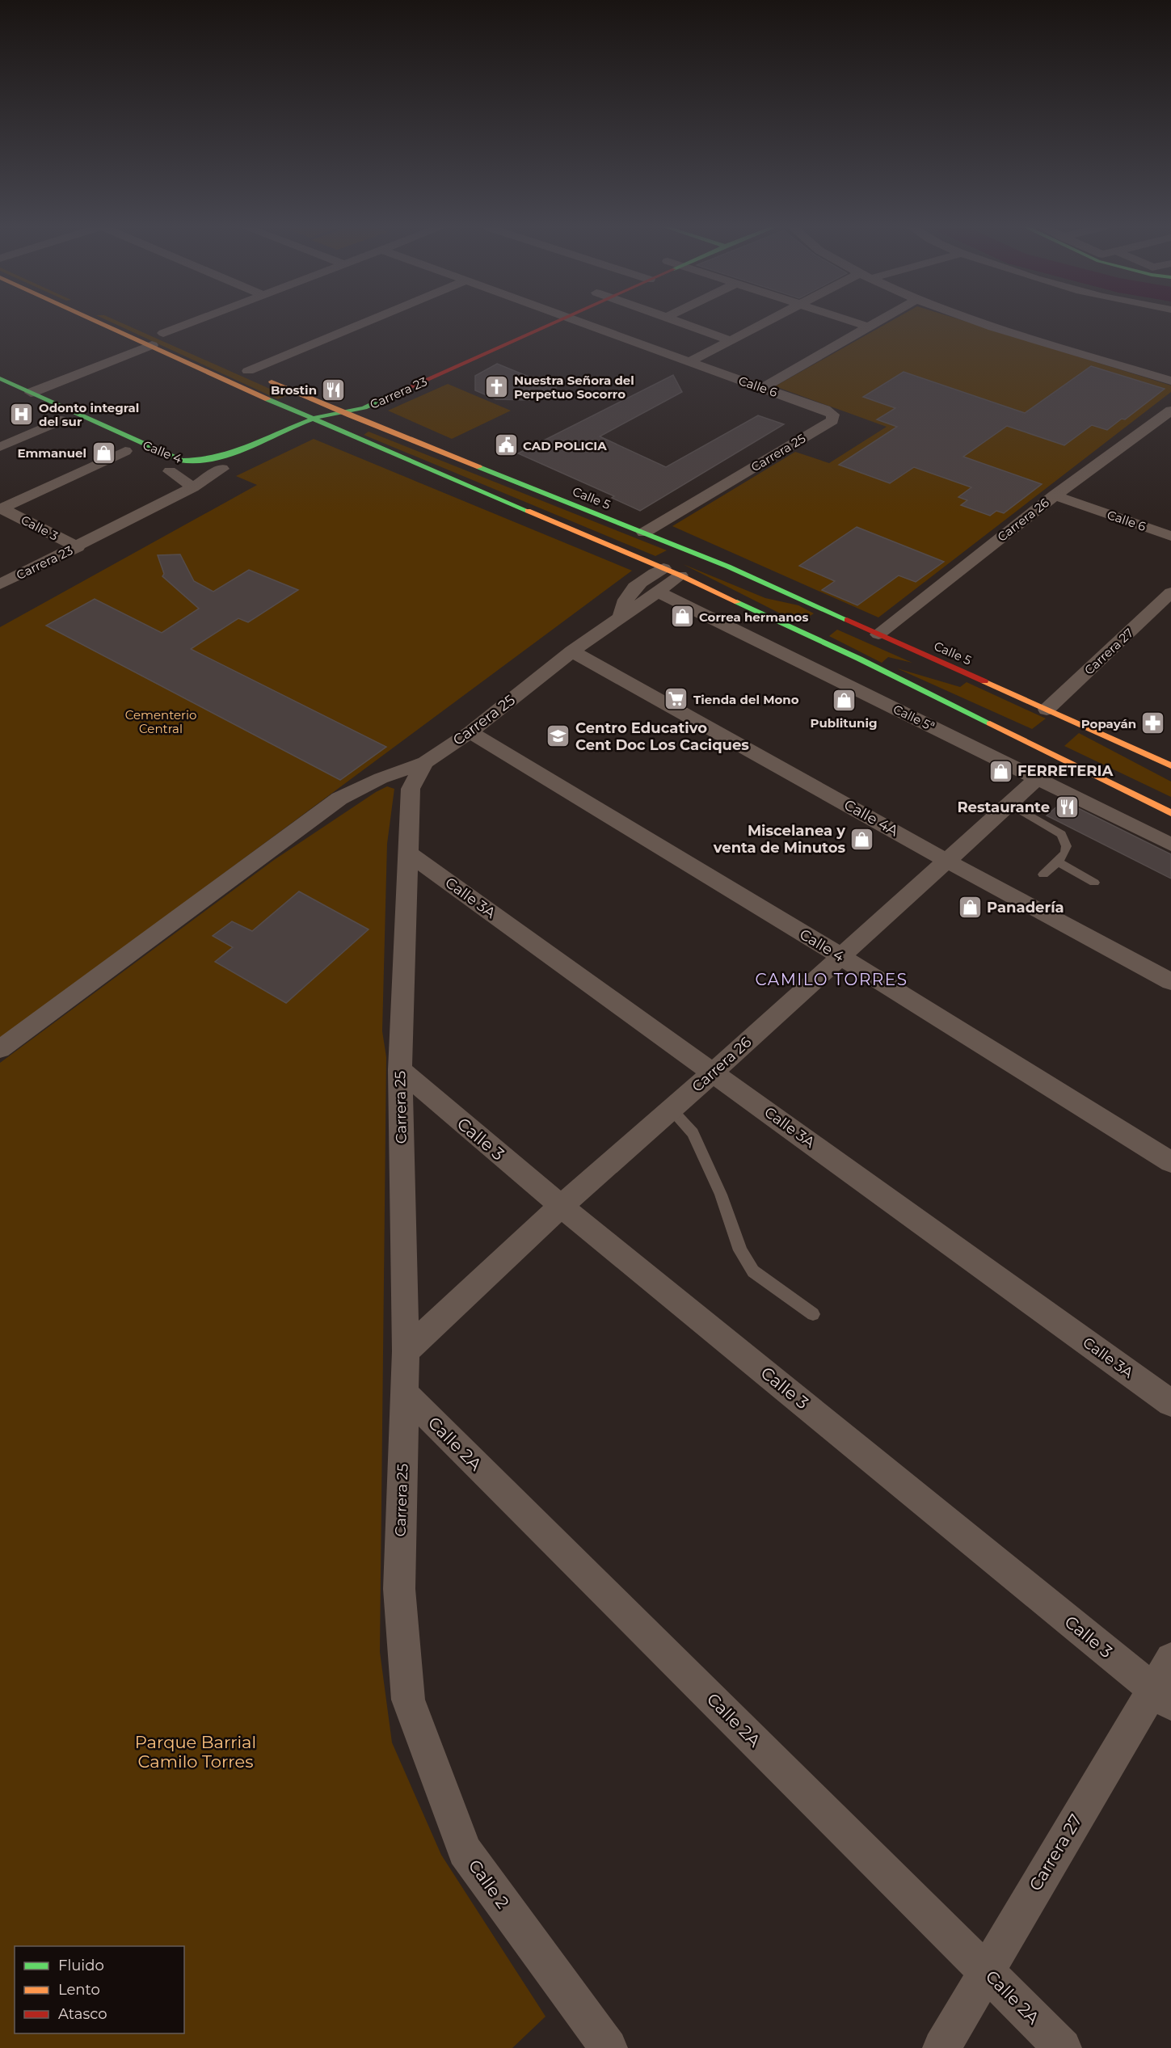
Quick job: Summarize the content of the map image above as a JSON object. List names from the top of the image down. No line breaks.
{"streets":{"main road":["Carrera 23","Calle 4","Calle 5"],"street":["Calle 6","Carrera 25","Carrera 26","Calle 3","Carrera 27","Calle 5ª","Calle 4A","Calle 3A","Calle 2A","Calle 2"]},"crossings":[["Calle 6","Carrera 25"],["Calle 6","Carrera 26"],["Carrera 23","Calle 4"],["Carrera 23","Calle 5"],["Carrera 23","Calle 3"],["Calle 4","Carrera 25"],["Calle 4","Carrera 26"],["Carrera 25","Calle 5"],["Carrera 25","Carrera 26"],["Carrera 25","Calle 3"],["Carrera 25","Calle 5ª"],["Carrera 25","Calle 4A"],["Carrera 25","Calle 3A"],["Carrera 25","Calle 2A"],["Carrera 25","Calle 2"],["Calle 5","Carrera 26"],["Calle 5","Carrera 27"],["Carrera 26","Calle 3"],["Carrera 26","Calle 5ª"],["Carrera 26","Calle 4A"],["Carrera 26","Calle 3A"],["Calle 3","Carrera 27"],["Carrera 27","Calle 2A"]],"districts":["CAMILO TORRES"],"parks":["Cementerio Central","Parque Barrial Camilo Torres"],"places":{"church":["Nuestra Señora del Perpetuo Socorro"],"restaurant":["Brostin","Restaurante"],"hospital":["Odonto integral del sur"],"public building":["CAD POLICIA"],"shop":["Emmanuel","Correa hermanos","Publitunig","FERRETERIA","Miscelanea y venta de Minutos","Panadería"],"supermarket":["Tienda del Mono"],"pharmacy":["Popayán"],"school or university":["Centro Educativo Cent Doc Los Caciques"]},"legend":["Fluido","Lento","Atasco"]}
